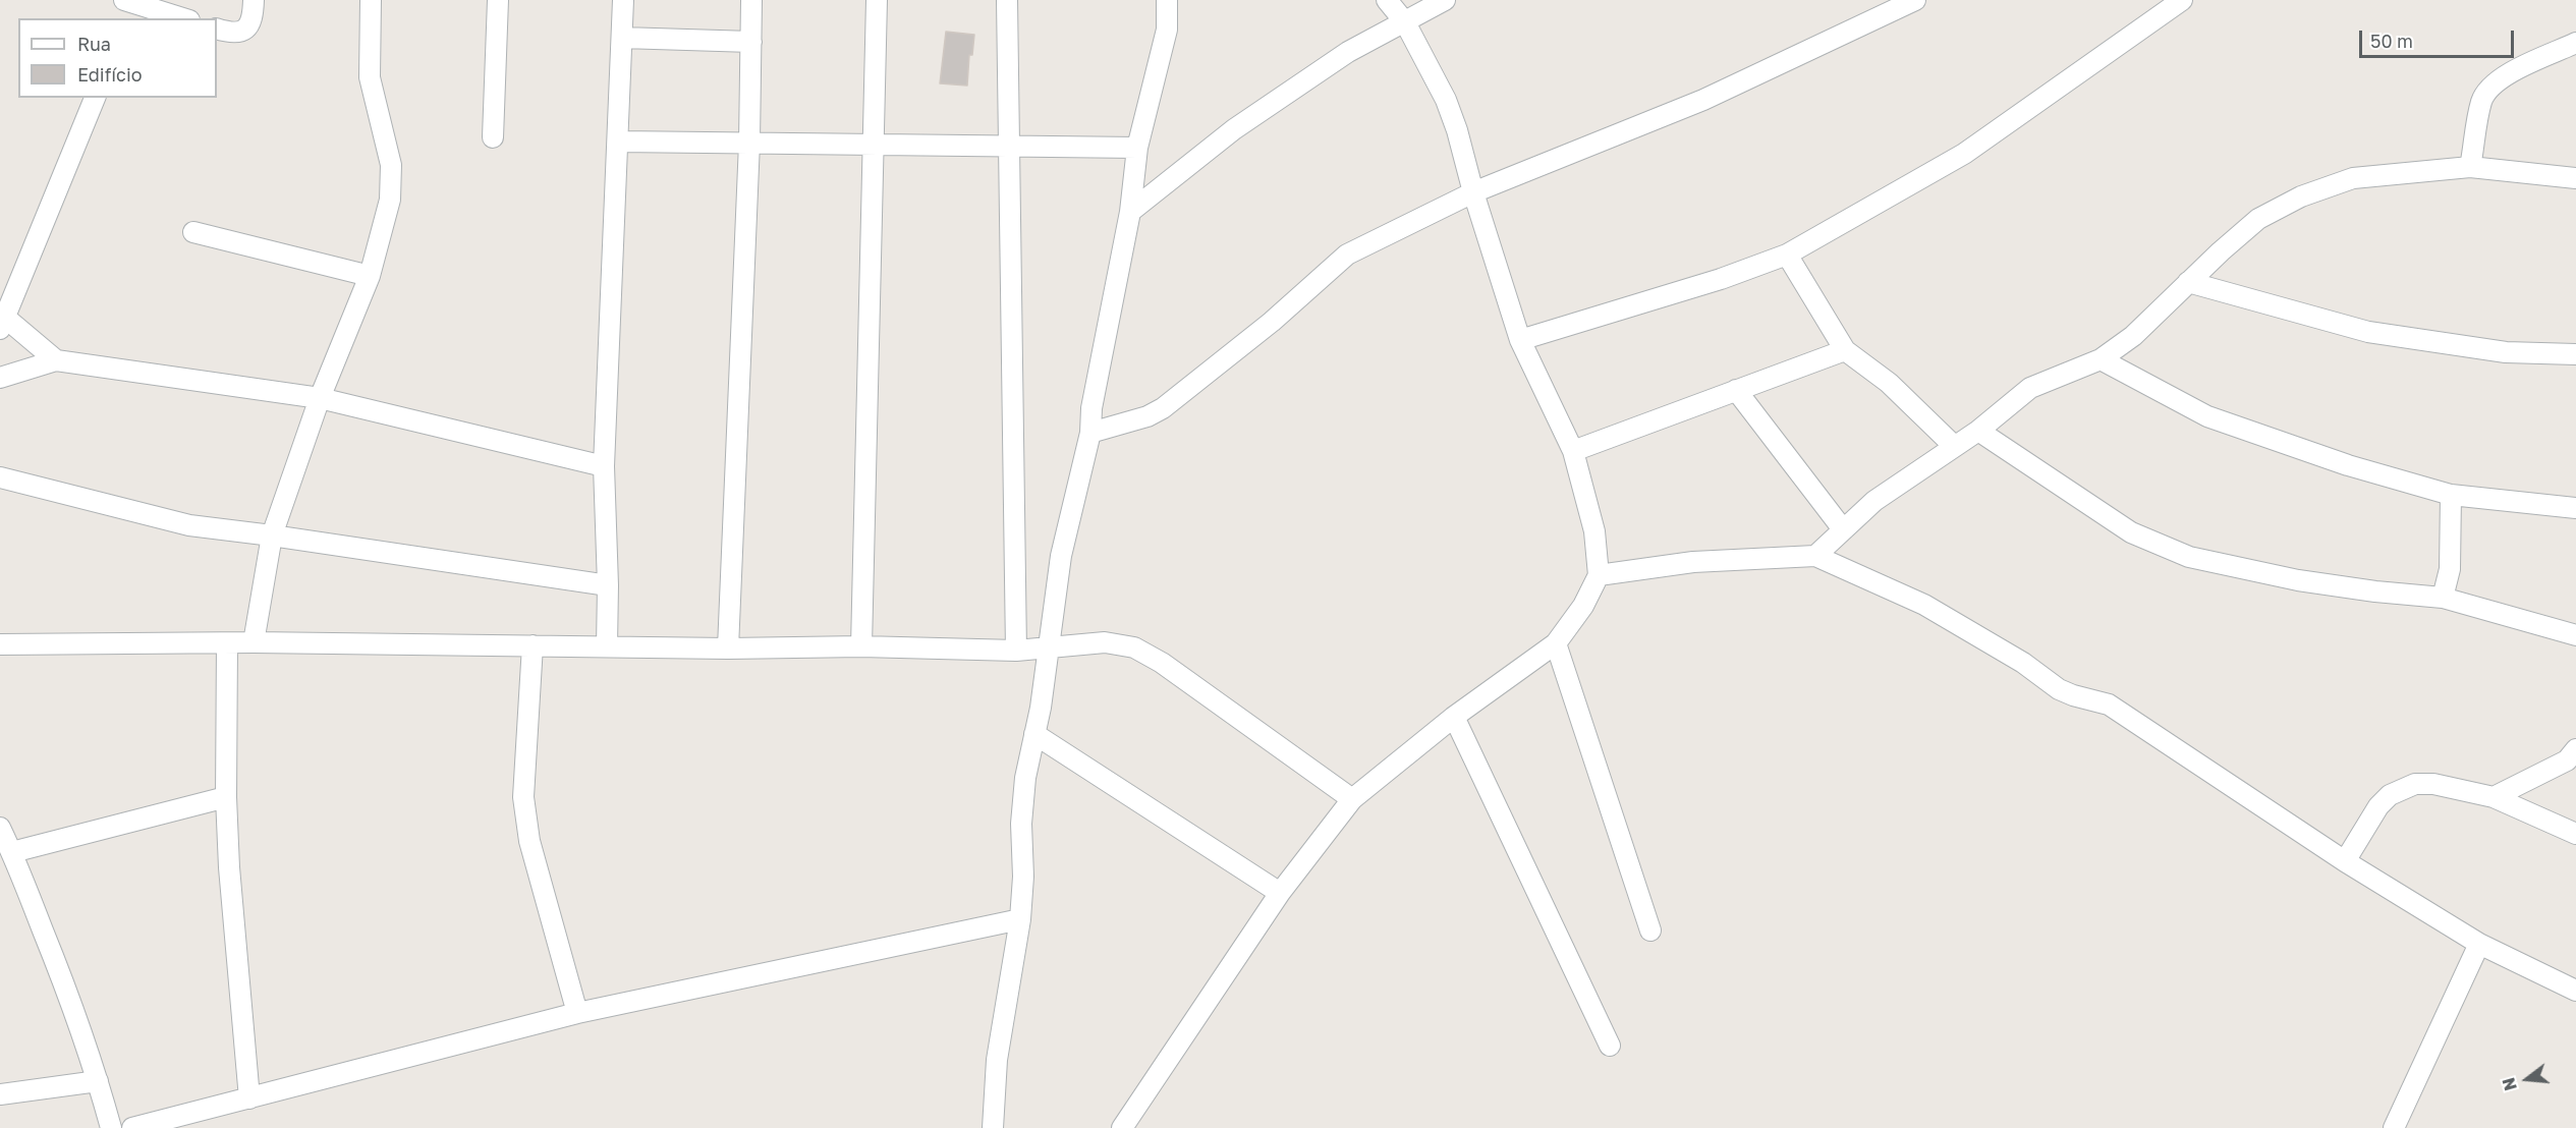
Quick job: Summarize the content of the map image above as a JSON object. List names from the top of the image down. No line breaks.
{"legend":["Rua","Edifício"],"scale_bar":"50 m","north":"left"}
